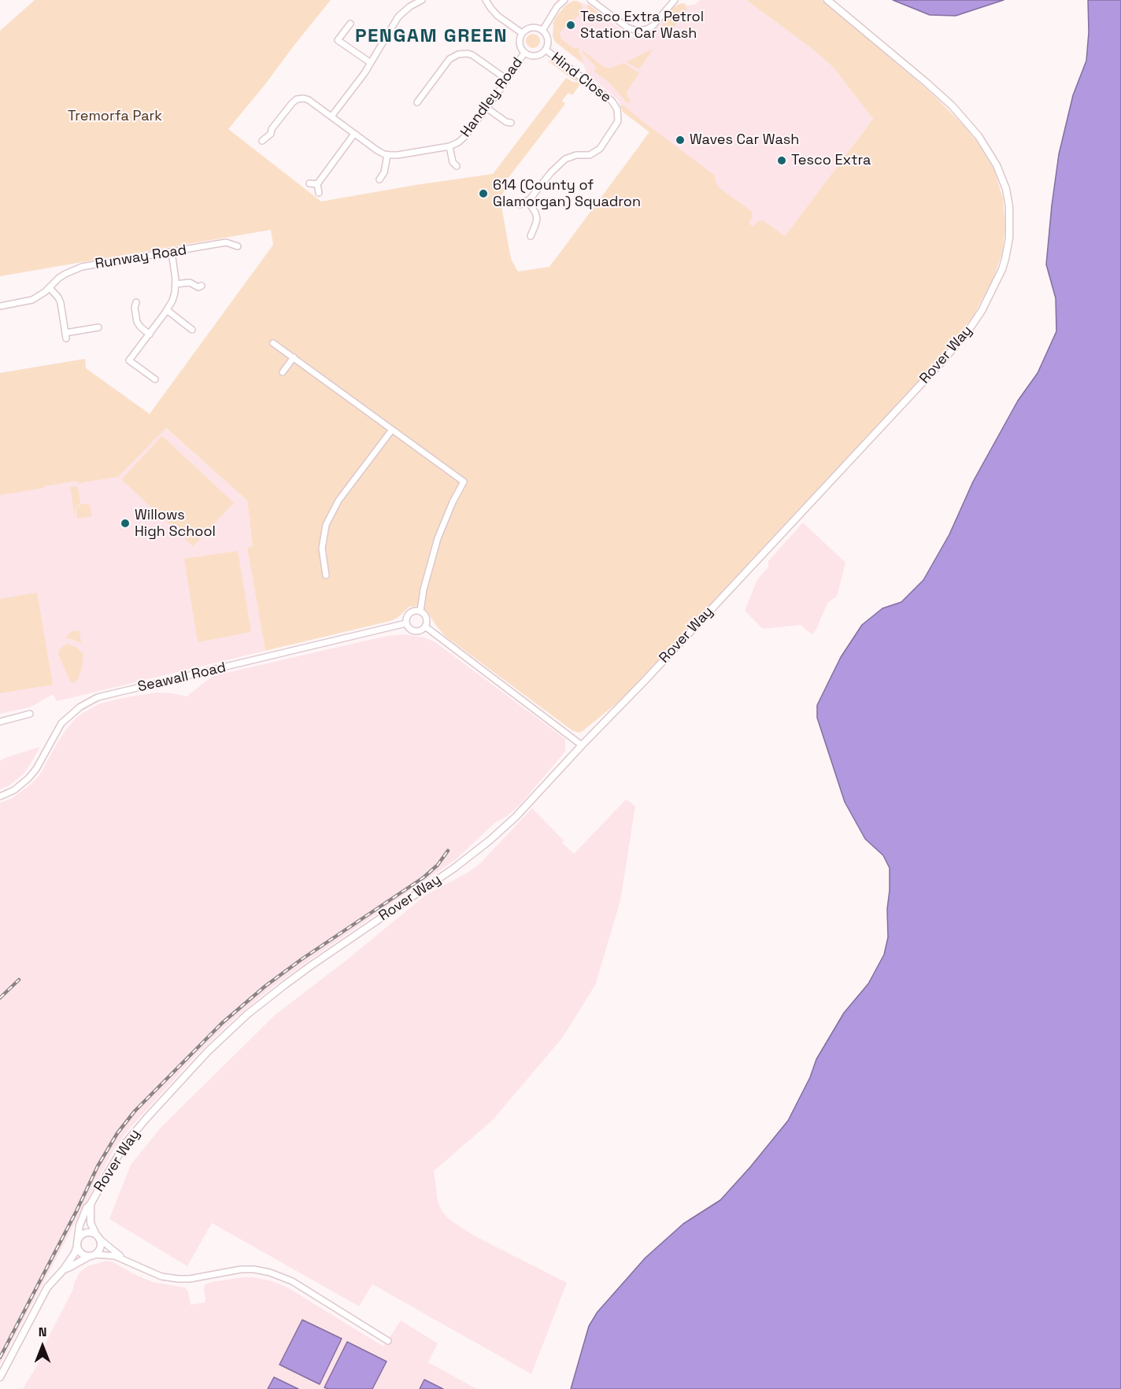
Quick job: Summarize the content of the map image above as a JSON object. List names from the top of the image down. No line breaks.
{"streets":{"street":["Hind Close","Handley Road","Runway Road","Rover Way","Seawall Road"]},"crossings":[["Hind Close","Handley Road"]],"districts":["PENGAM GREEN"],"parks":["Tremorfa Park"],"places":["Tesco Extra Petrol Station Car Wash","Waves Car Wash","Tesco Extra","614 (County of Glamorgan) Squadron","Willows High School"],"north":"top"}
